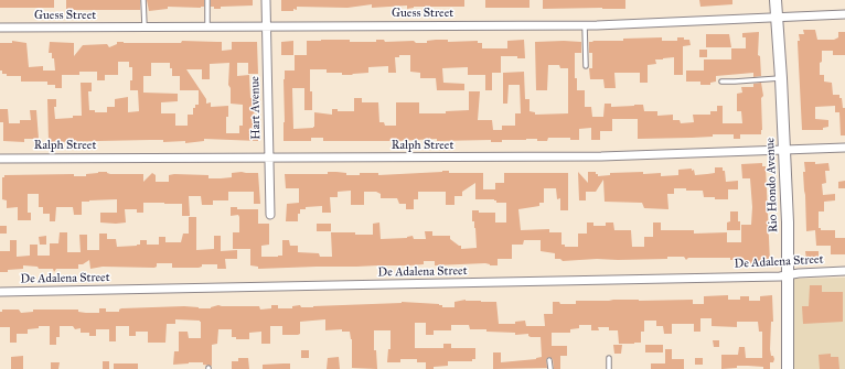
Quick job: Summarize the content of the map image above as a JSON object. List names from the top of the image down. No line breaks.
{"streets":{"street":["Guess Street","Hart Avenue","Ralph Street","Rio Hondo Avenue","De Adalena Street"]},"crossings":[["Guess Street","Hart Avenue"],["Guess Street","Rio Hondo Avenue"],["Hart Avenue","Ralph Street"],["Ralph Street","Rio Hondo Avenue"],["Rio Hondo Avenue","De Adalena Street"]]}
